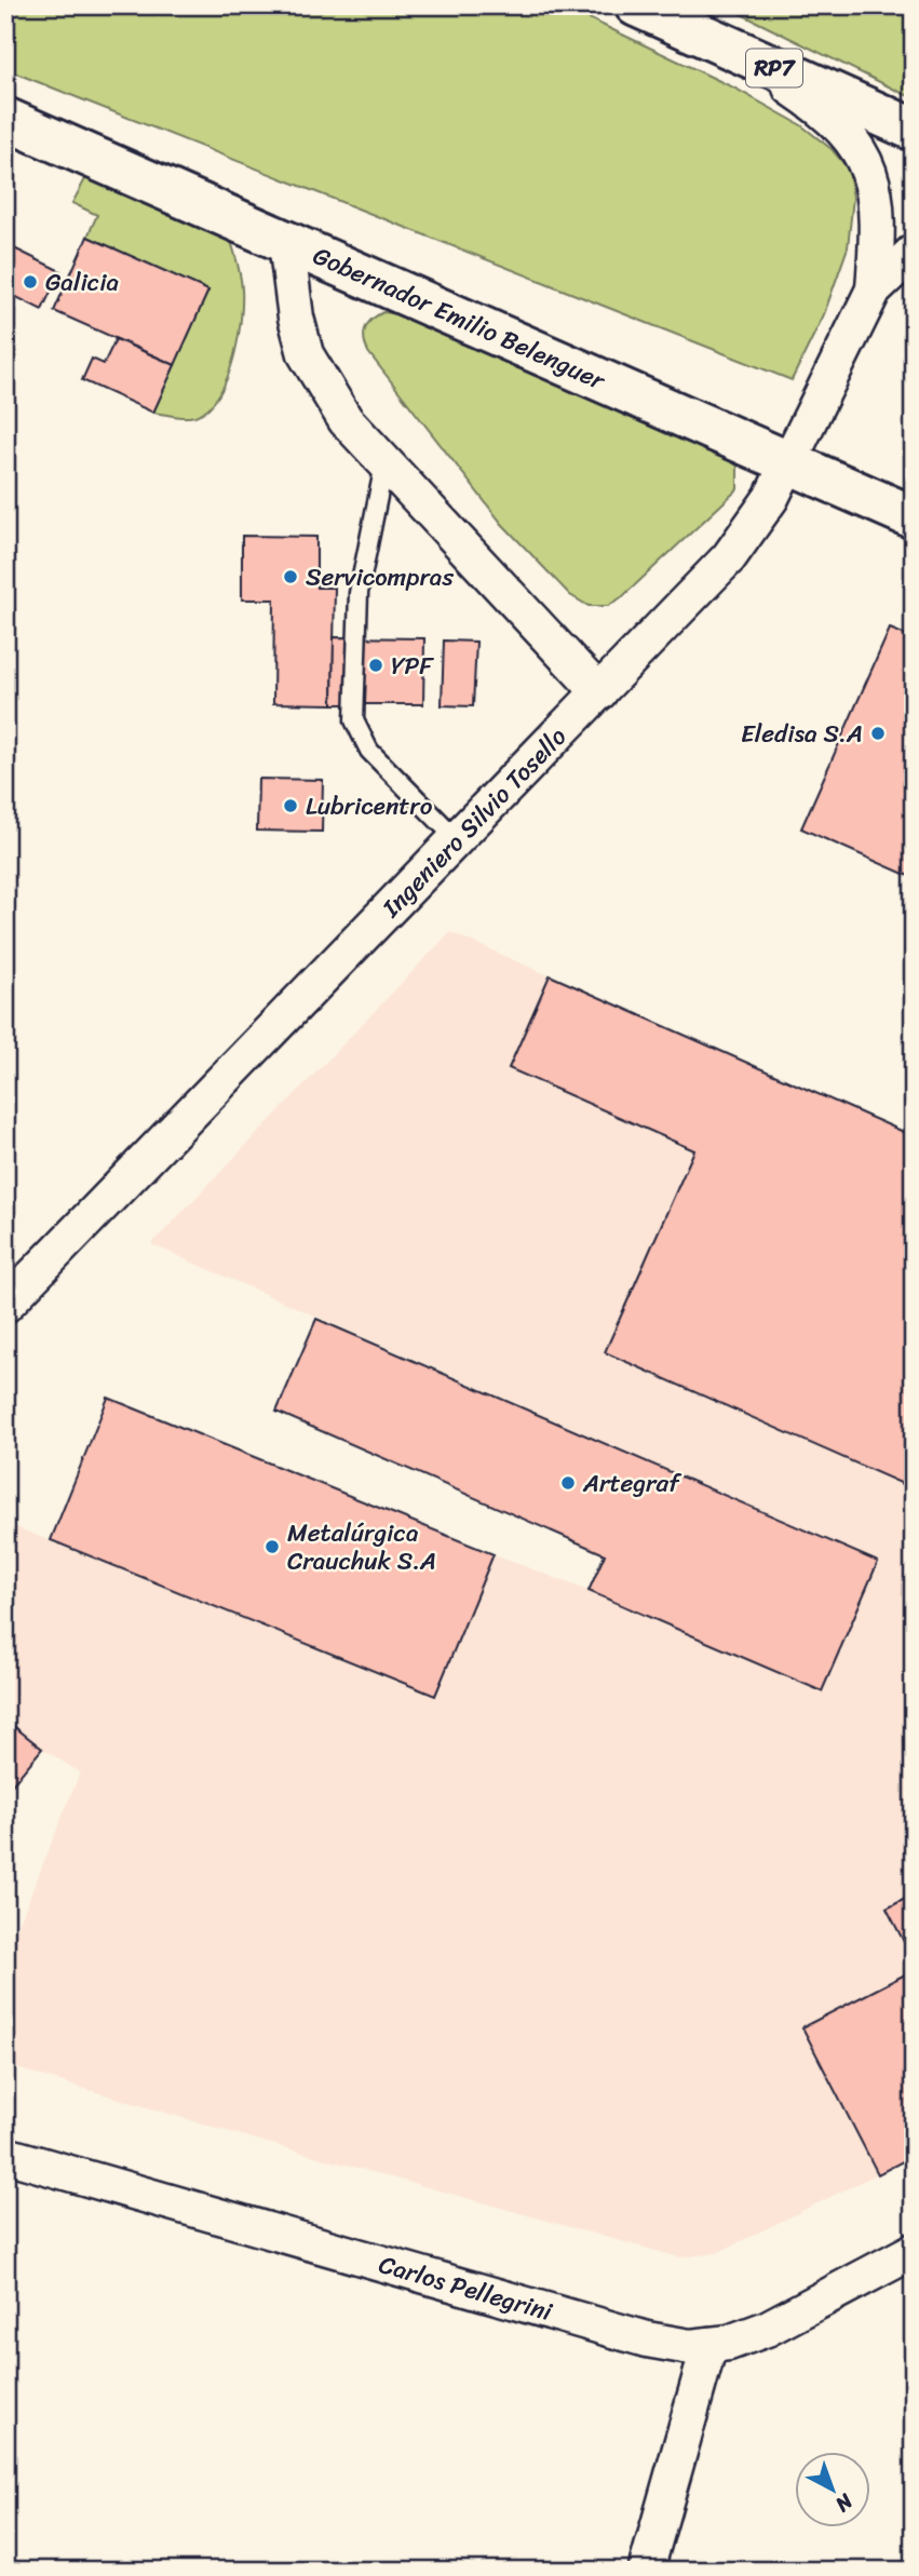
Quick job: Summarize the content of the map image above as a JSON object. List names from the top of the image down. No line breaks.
{"streets":{"main road":["RP7","Gobernador Emilio Belenguer"],"street":["Ingeniero Silvio Tosello","Carlos Pellegrini"]},"crossings":[["RP7","Ingeniero Silvio Tosello"],["Gobernador Emilio Belenguer","Ingeniero Silvio Tosello"]],"places":["Galicia","Servicompras","YPF","Eledisa S.A","Lubricentro","Artegraf","Metalúrgica Crauchuk S.A"],"north":"bottom right"}
